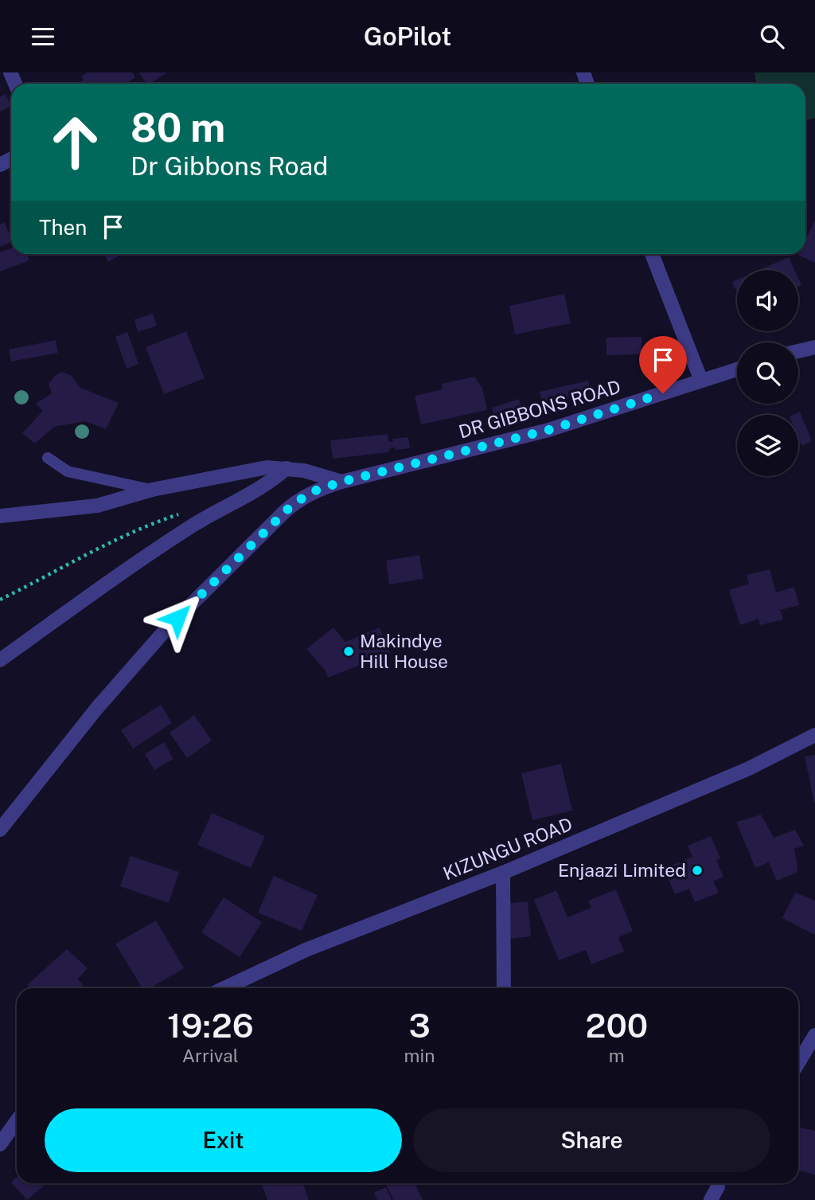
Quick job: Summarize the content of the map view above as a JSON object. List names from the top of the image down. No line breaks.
{"streets":{"street":["DR GIBBONS ROAD","KIZUNGU ROAD"]},"places":["Makindye Hill House","Enjaazi Limited"],"page":{"header":"GoPilot","turn":["80 m","Dr Gibbons Road"],"then":"Then","eta":["19:26","Arrival","3","min","200","m"],"buttons":["Exit","Share"]}}
